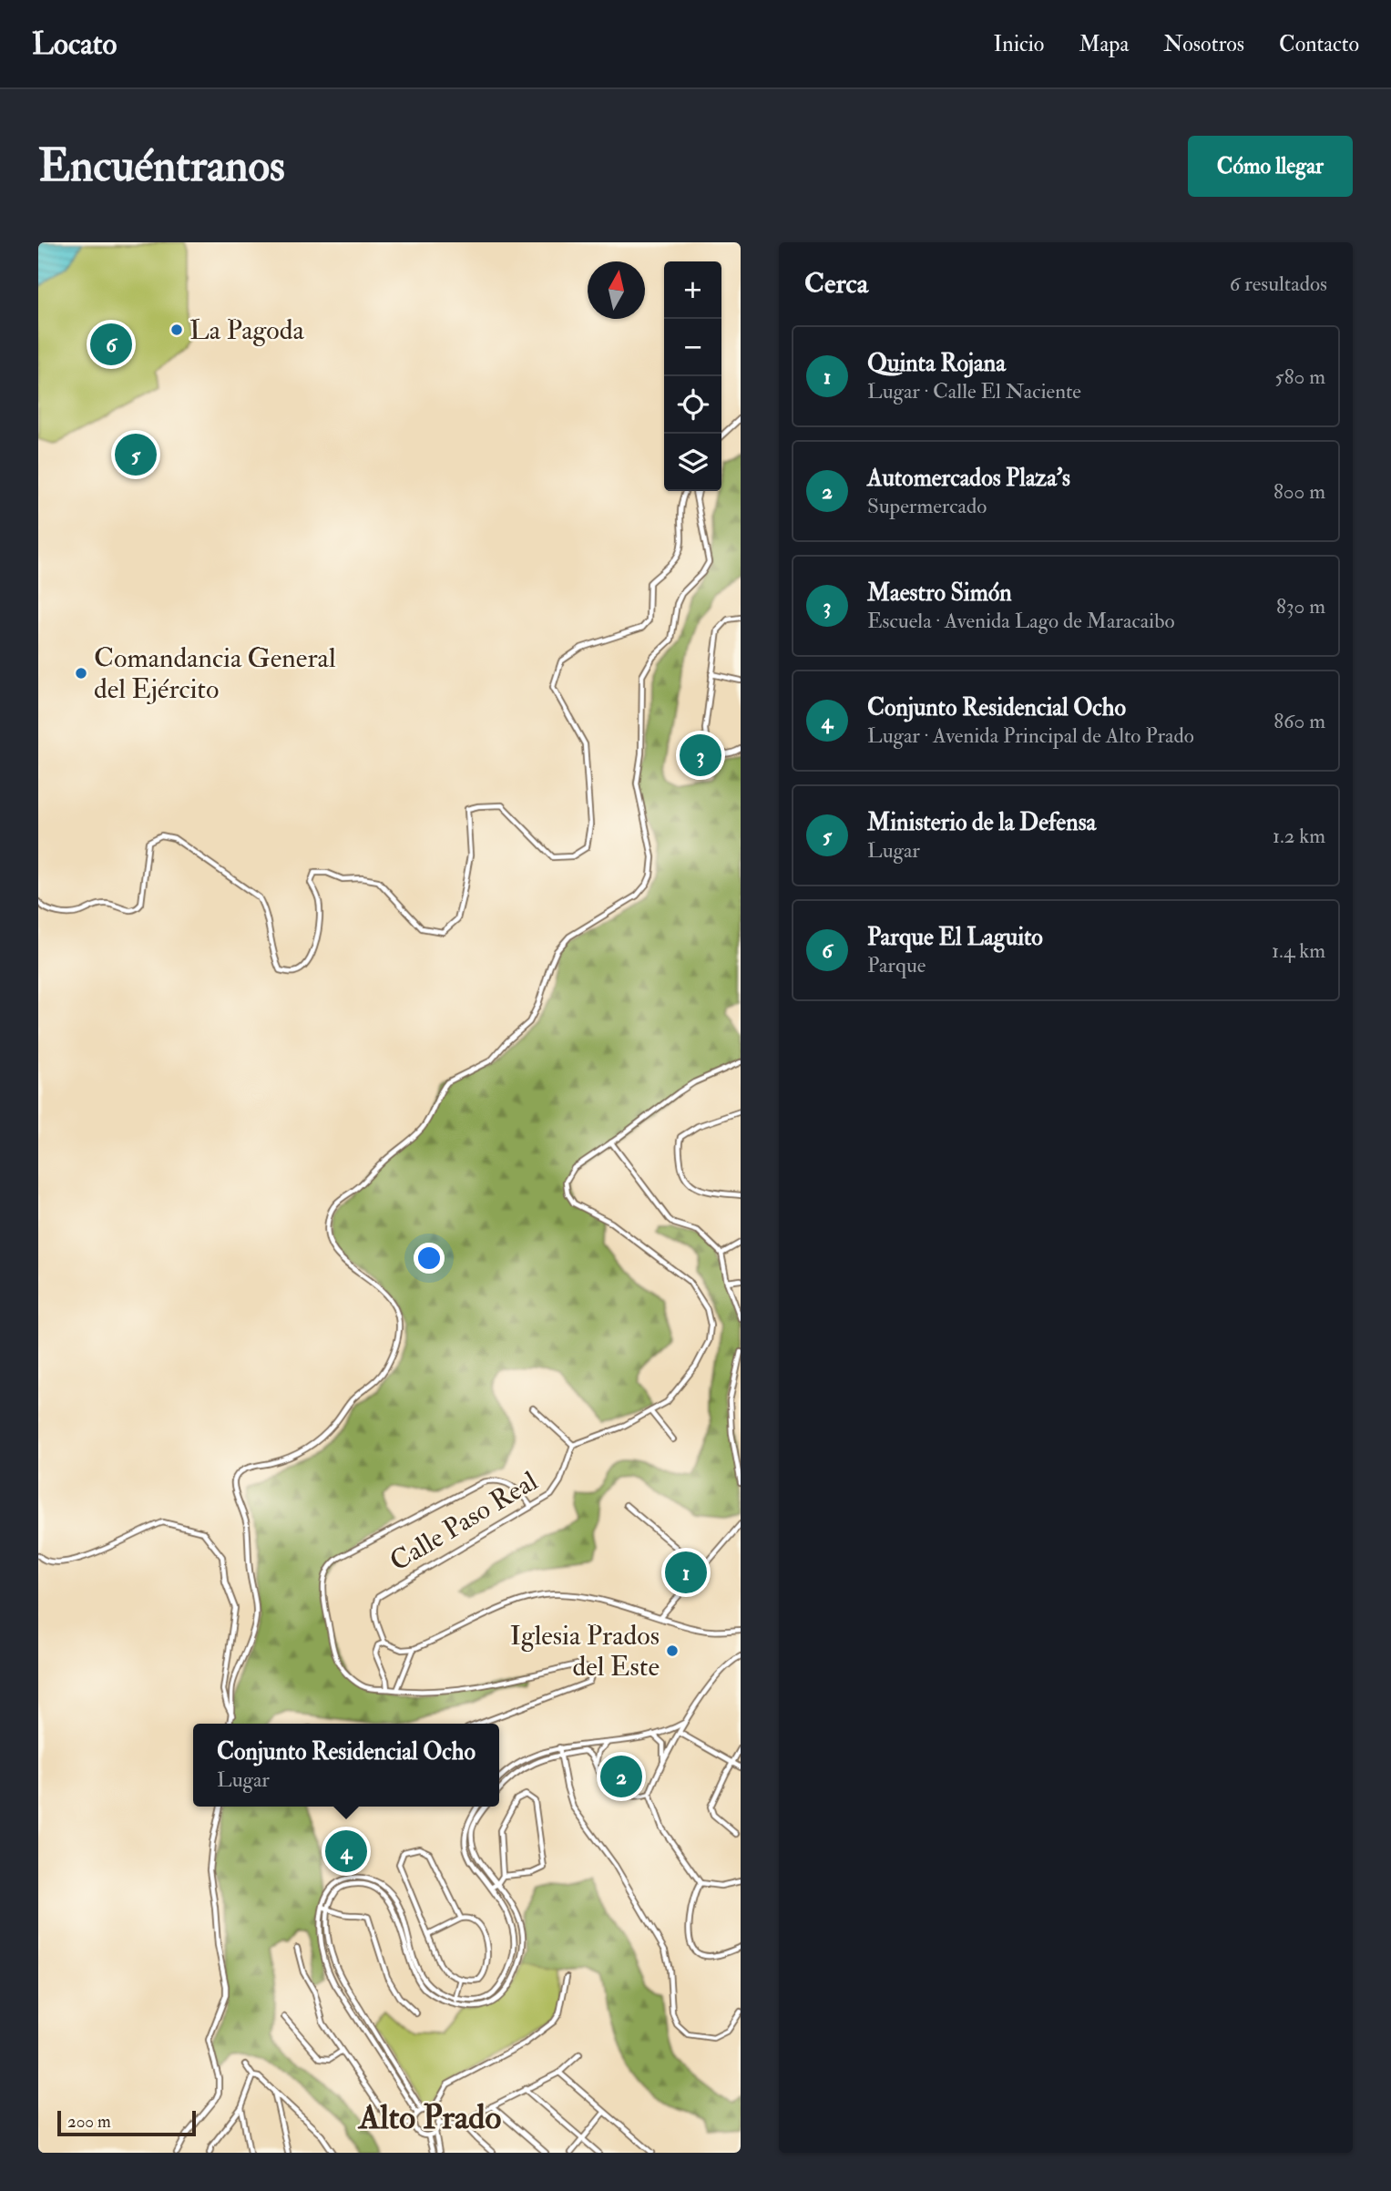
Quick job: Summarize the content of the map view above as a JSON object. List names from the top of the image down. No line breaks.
{"streets":{"street":["Calle Paso Real"]},"districts":["Alto Prado"],"places":["La Pagoda","Comandancia General del Ejército","Iglesia Prados del Este"],"scale_bar":"200 m","north":"top","page":{"header":"Locato","nav":["Inicio","Mapa","Nosotros","Contacto"],"buttons":"Cómo llegar","title":"Encuéntranos","heading":["Cerca","6 resultados"],"map_buttons":["+","−"],"pins":["6","5","3","1","2","4"],"list":[{"mark":"1","name":"Quinta Rojana","note":"Lugar · Calle El Naciente","value":"580 m"},{"mark":"2","name":"Automercados Plaza's","note":"Supermercado","value":"800 m"},{"mark":"3","name":"Maestro Simón","note":"Escuela · Avenida Lago de Maracaibo","value":"830 m"},{"mark":"4","name":"Conjunto Residencial Ocho","note":"Lugar · Avenida Principal de Alto Prado","value":"860 m"},{"mark":"5","name":"Ministerio de la Defensa","note":"Lugar","value":"1.2 km"},{"mark":"6","name":"Parque El Laguito","note":"Parque","value":"1.4 km"}],"popup":["Conjunto Residencial Ocho","Lugar"],"scale":"200 m"}}
